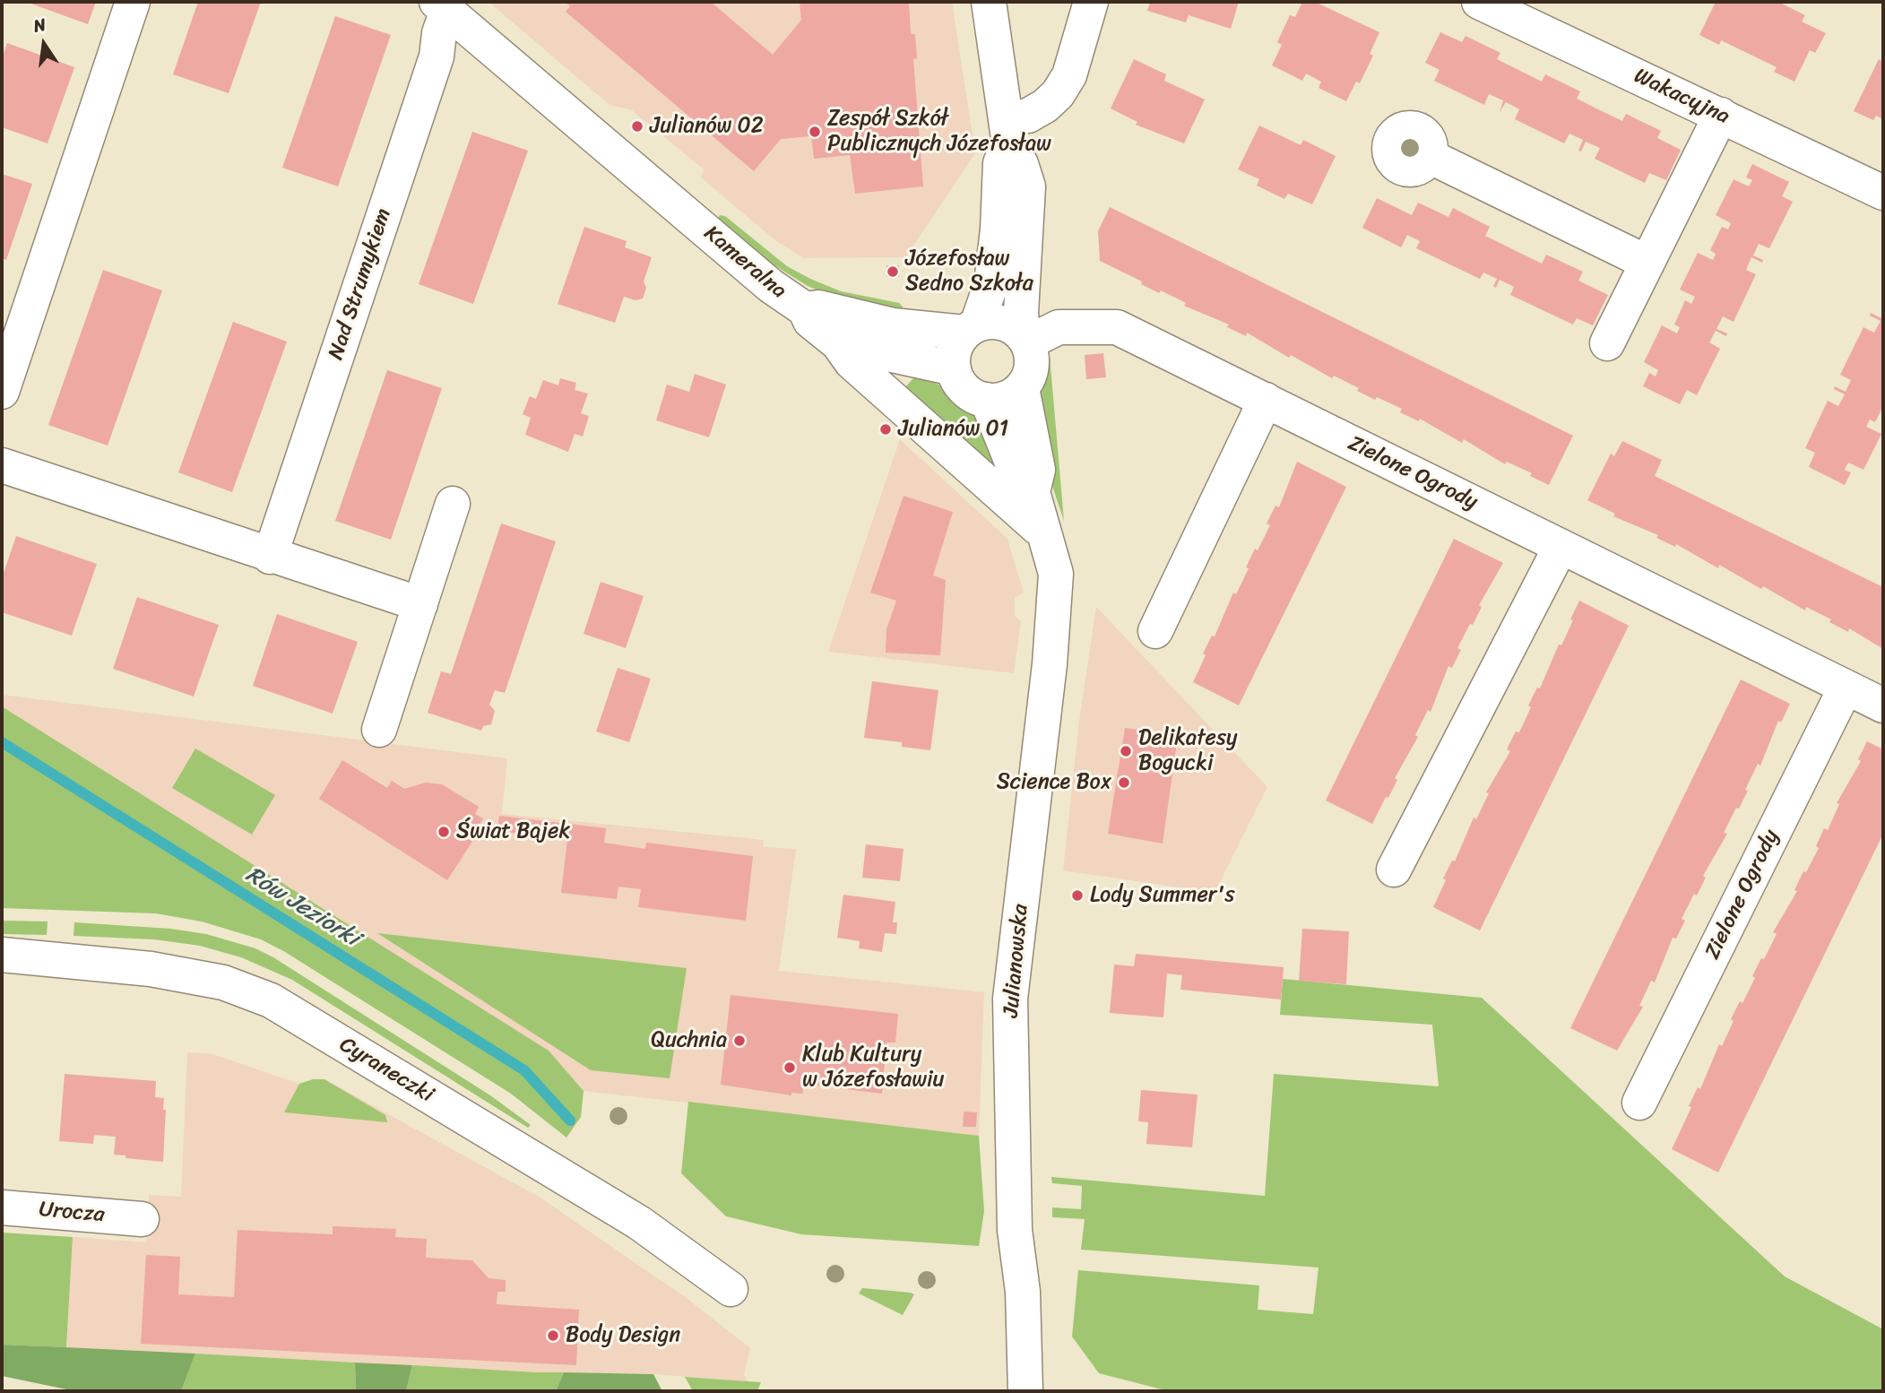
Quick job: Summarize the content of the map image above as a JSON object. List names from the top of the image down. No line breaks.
{"streets":{"street":["Wakacyjna","Kameralna","Nad Strumykiem","Zielone Ogrody","Julianowska","Cyraneczki","Urocza"]},"crossings":[["Kameralna","Nad Strumykiem"],["Kameralna","Julianowska"]],"water":["Rów Jeziorki"],"places":["Julianów 02","Zespół Szkół Publicznych Józefosław","Józefosław Sedno Szkoła","Julianów 01","Delikatesy Bogucki","Science Box","Świat Bajek","Lody Summer's","Quchnia","Klub Kultury w Józefosławiu","Body Design"],"north":"top"}
